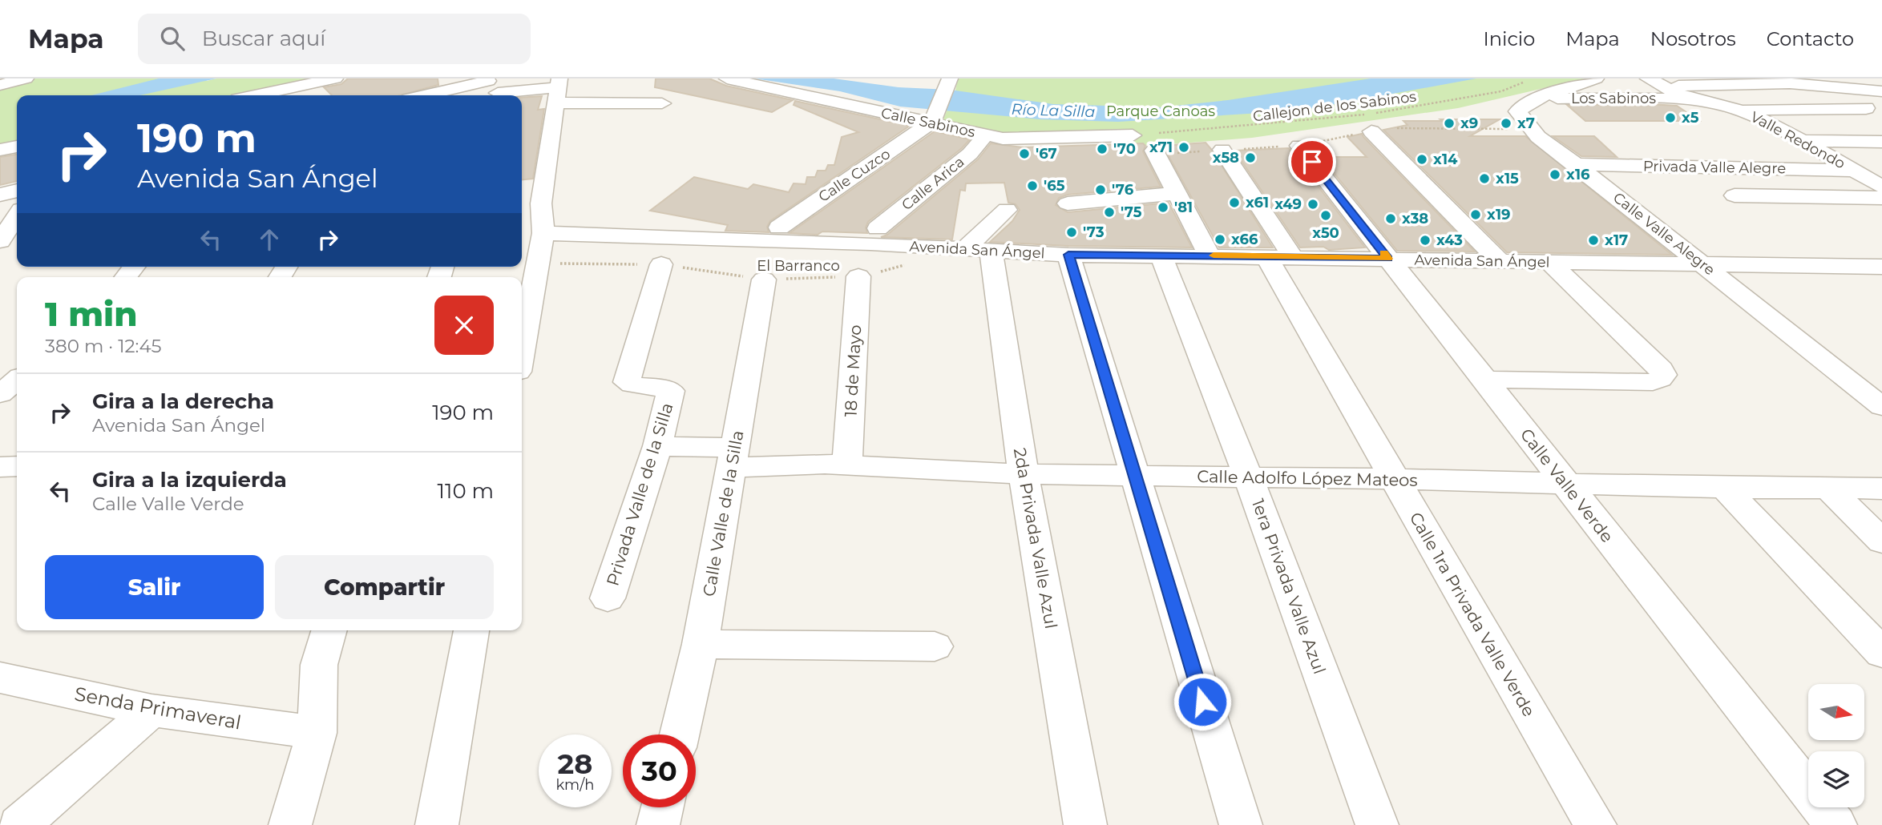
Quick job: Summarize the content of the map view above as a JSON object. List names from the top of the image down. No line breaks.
{"streets":{"street":["Los Sabinos","Calle Sabinos","Valle Redondo","Privada Valle Alegre","Calle Cuzco","Calle Arica","Calle Valle Alegre","Avenida San Ángel","18 de Mayo","Calle Adolfo López Mateos","Calle Valle Verde","Privada Valle de la Silla","Calle Valle de la Silla","2da Privada Valle Azul","1era Privada Valle Azul","Calle 1ra Privada Valle Verde","Senda Primaveral"],"path":["Callejon de los Sabinos","El Barranco"]},"crossings":[["Los Sabinos","Callejon de los Sabinos"],["Los Sabinos","Valle Redondo"],["Los Sabinos","Calle Valle Alegre"],["Callejon de los Sabinos","Calle Sabinos"],["Callejon de los Sabinos","Calle Valle Alegre"],["Calle Sabinos","Calle Cuzco"],["Calle Sabinos","Calle Arica"],["Valle Redondo","Privada Valle Alegre"],["Privada Valle Alegre","Calle Valle Alegre"],["Calle Valle Alegre","Avenida San Ángel"],["Avenida San Ángel","Calle Valle Verde"],["Avenida San Ángel","2da Privada Valle Azul"],["Avenida San Ángel","1era Privada Valle Azul"],["Avenida San Ángel","Calle 1ra Privada Valle Verde"],["El Barranco","18 de Mayo"],["El Barranco","Privada Valle de la Silla"],["El Barranco","Calle Valle de la Silla"],["18 de Mayo","Calle Adolfo López Mateos"],["Calle Adolfo López Mateos","Calle Valle Verde"],["Calle Adolfo López Mateos","Privada Valle de la Silla"],["Calle Adolfo López Mateos","Calle Valle de la Silla"],["Calle Adolfo López Mateos","2da Privada Valle Azul"],["Calle Adolfo López Mateos","1era Privada Valle Azul"],["Calle Adolfo López Mateos","Calle 1ra Privada Valle Verde"]],"water":["Río La Silla"],"parks":["Parque Canoas"],"places":["x5","x9","x7","x71","'70","'67","x58","x14","x16","x15","'65","'76","x61","x49","'81","'75","x19","x50","x38","'73","x66","x43","x17"],"north":"right","page":{"header":"Mapa","search":"Buscar aquí","nav":["Inicio","Mapa","Nosotros","Contacto"],"turn":["190 m","Avenida San Ángel"],"heading":["1 min","380 m · 12:45"],"list":[{"name":"Gira a la derecha","note":"Avenida San Ángel","value":"190 m"},{"name":"Gira a la izquierda","note":"Calle Valle Verde","value":"110 m"}],"buttons":["Salir","Compartir"],"speed":"28 km/h","limit":"30"}}
